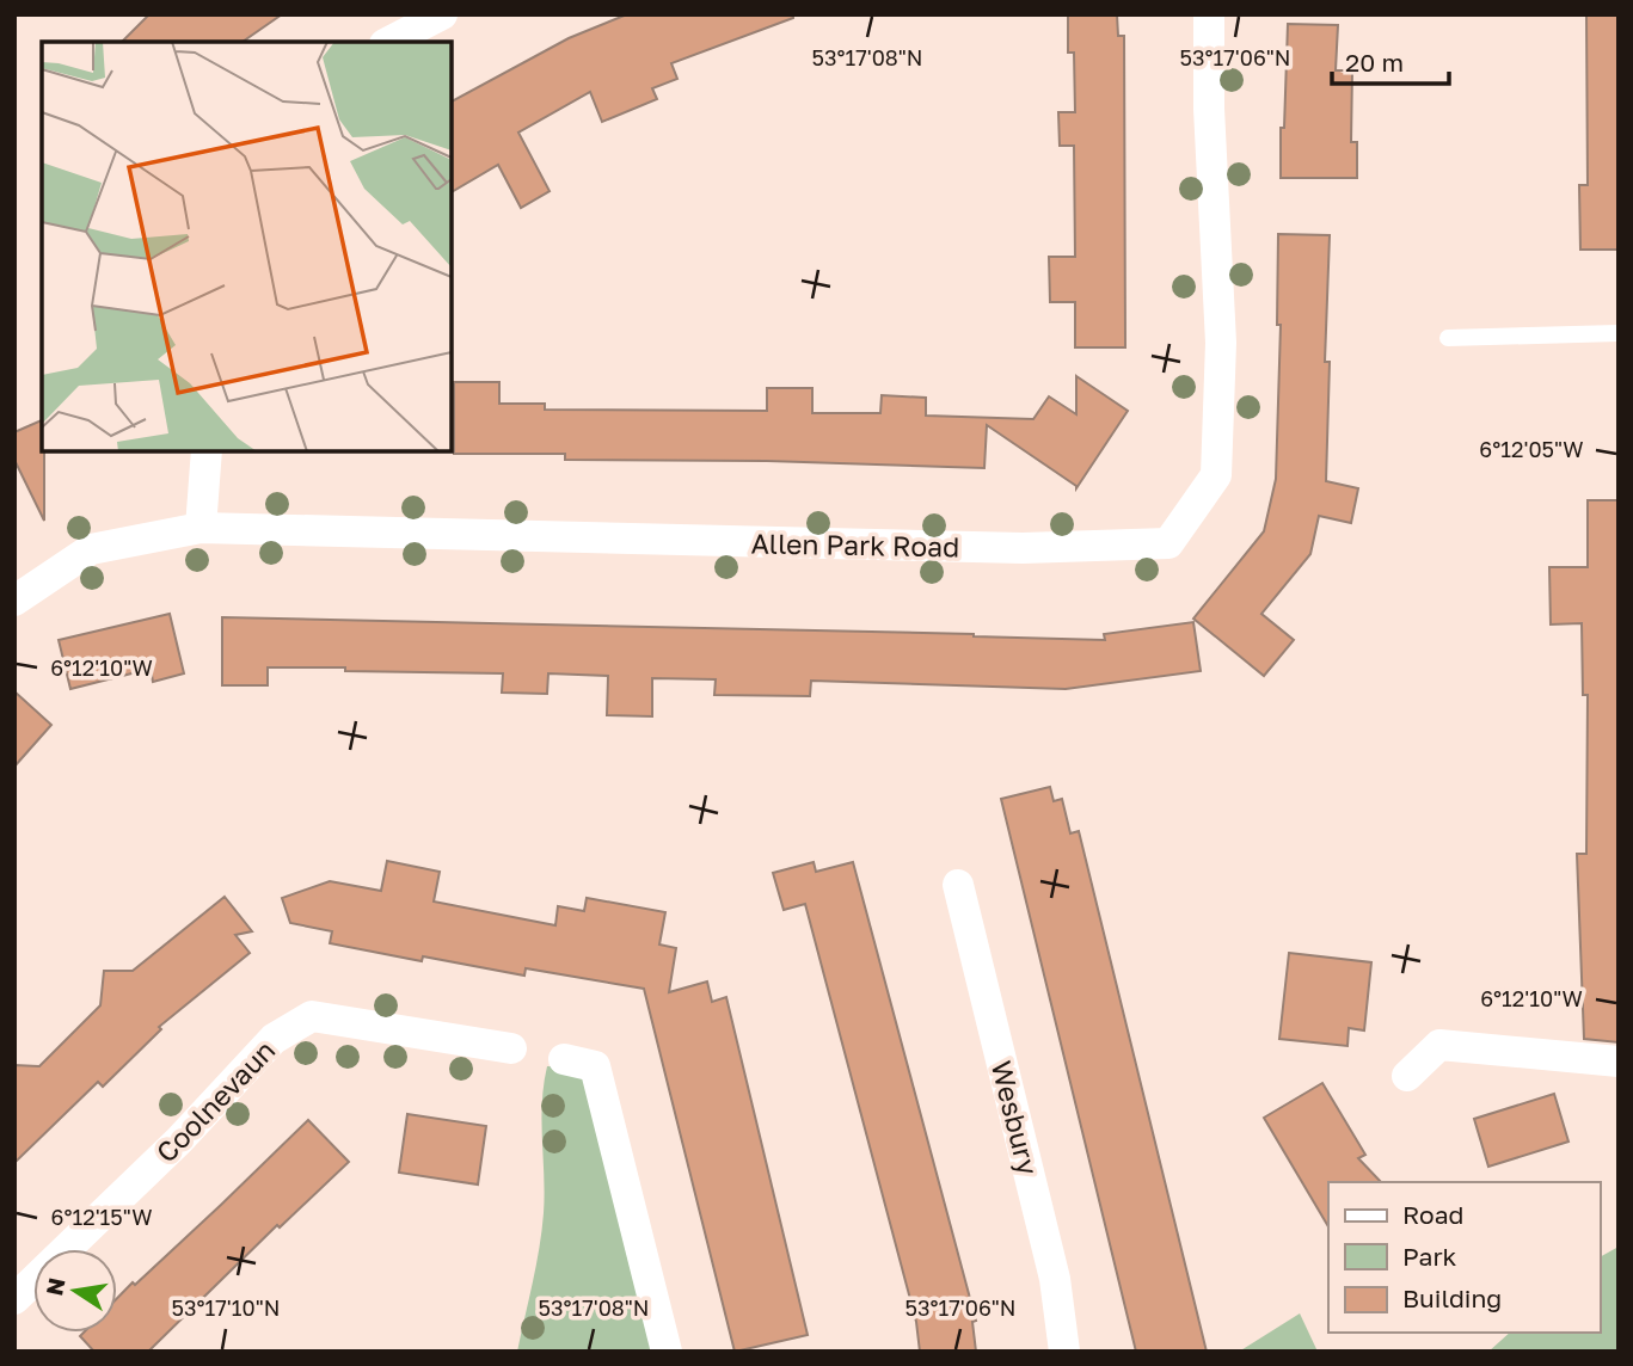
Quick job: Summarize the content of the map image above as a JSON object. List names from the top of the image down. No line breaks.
{"streets":{"street":["Allen Park Road","Coolnevaun","Wesbury"]},"legend":["Road","Park","Building"],"scale_bar":"20 m","north":"left","coordinates":["53°17'08\"N","53°17'06\"N","6°12'05\"W","6°12'10\"W","6°12'15\"W","53°17'10\"N"]}
